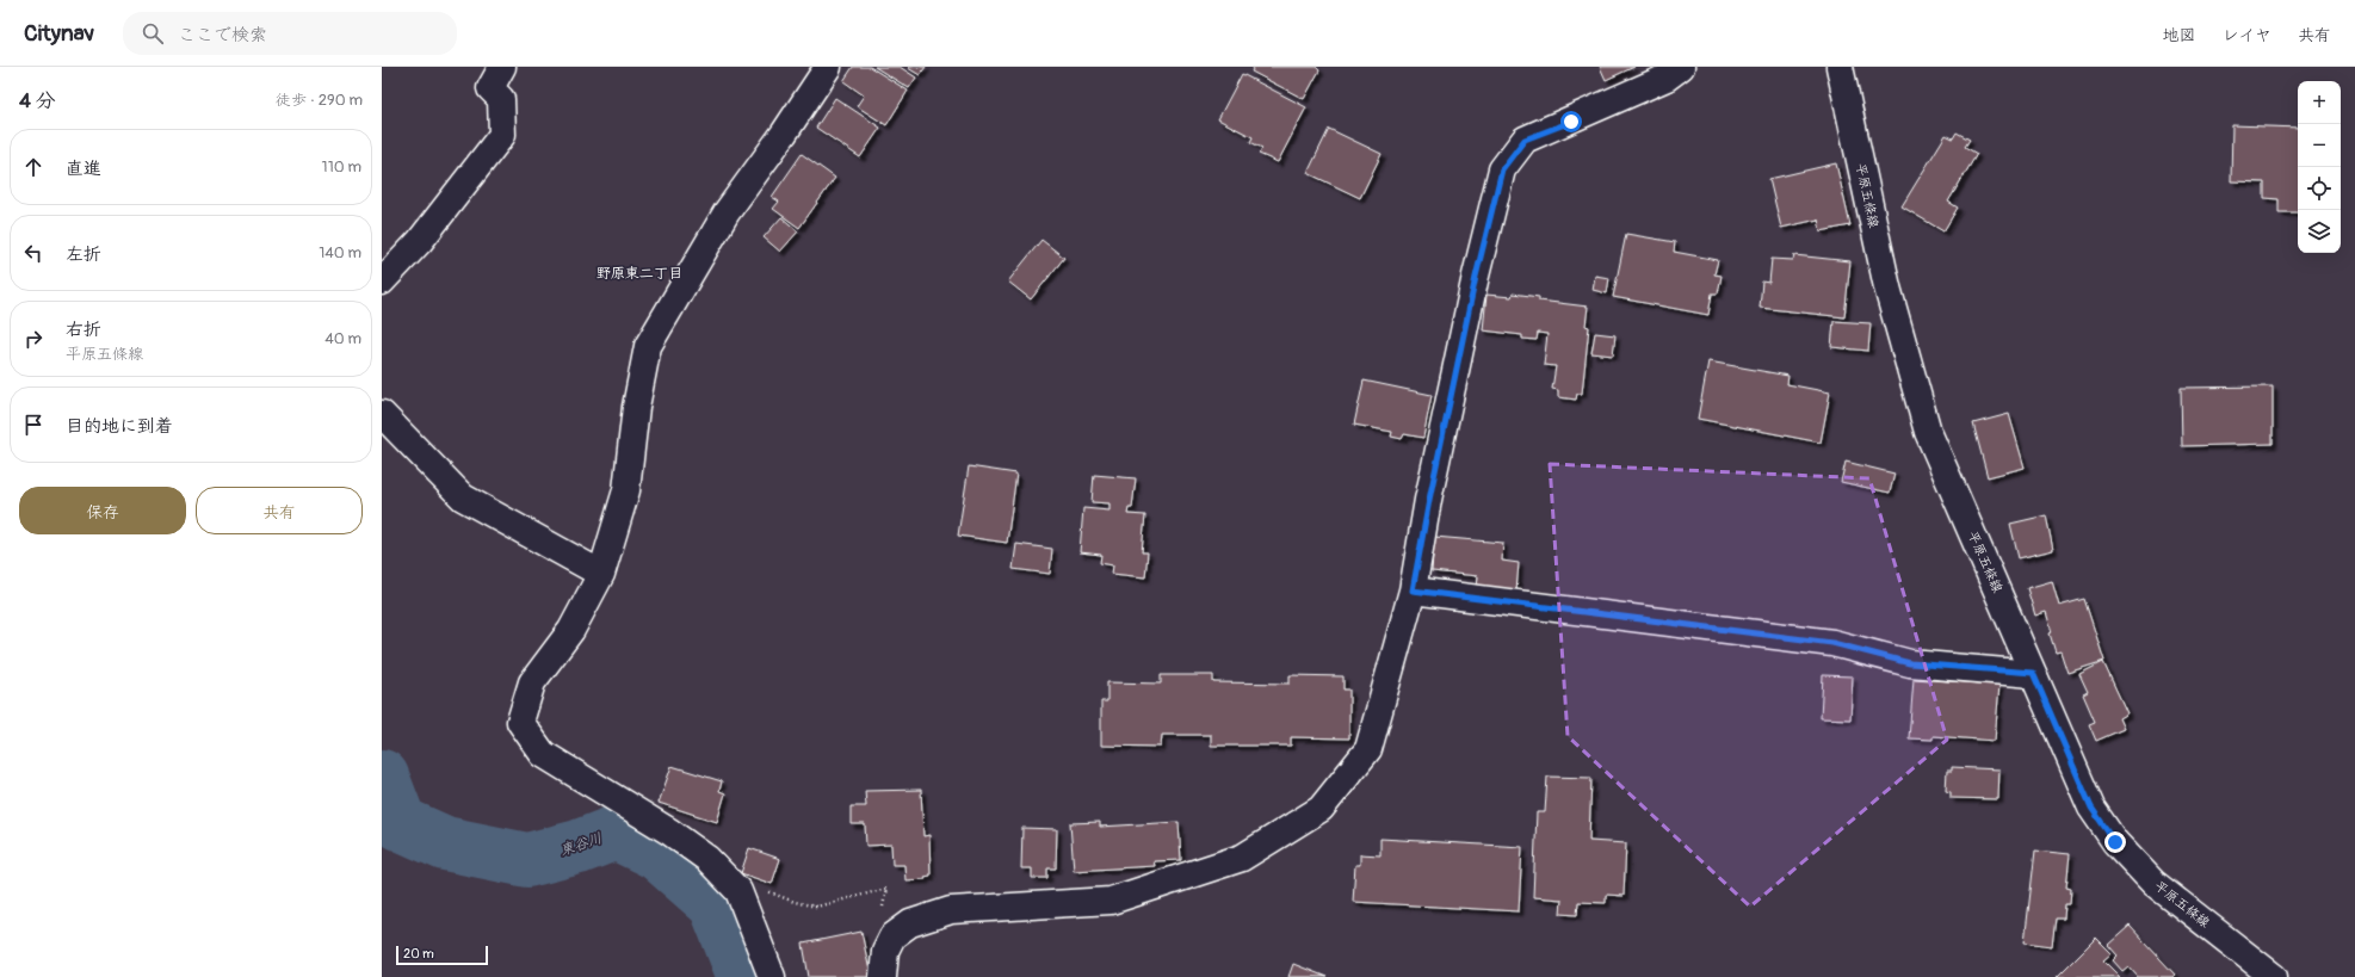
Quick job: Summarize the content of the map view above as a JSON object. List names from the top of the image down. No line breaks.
{"streets":{"street":["平原五條線"]},"districts":["野原東二丁目"],"water":["東谷川"],"scale_bar":"20 m","page":{"header":"Citynav","search":"ここで検索","nav":["地図","レイヤ","共有"],"heading":["4 分","徒歩 · 290 m"],"map_buttons":["+","−"],"list":[["直進","110 m"],["左折","140 m"],["右折","平原五條線","40 m"],"目的地に到着"],"buttons":["保存","共有"],"scale":"20 m"}}
